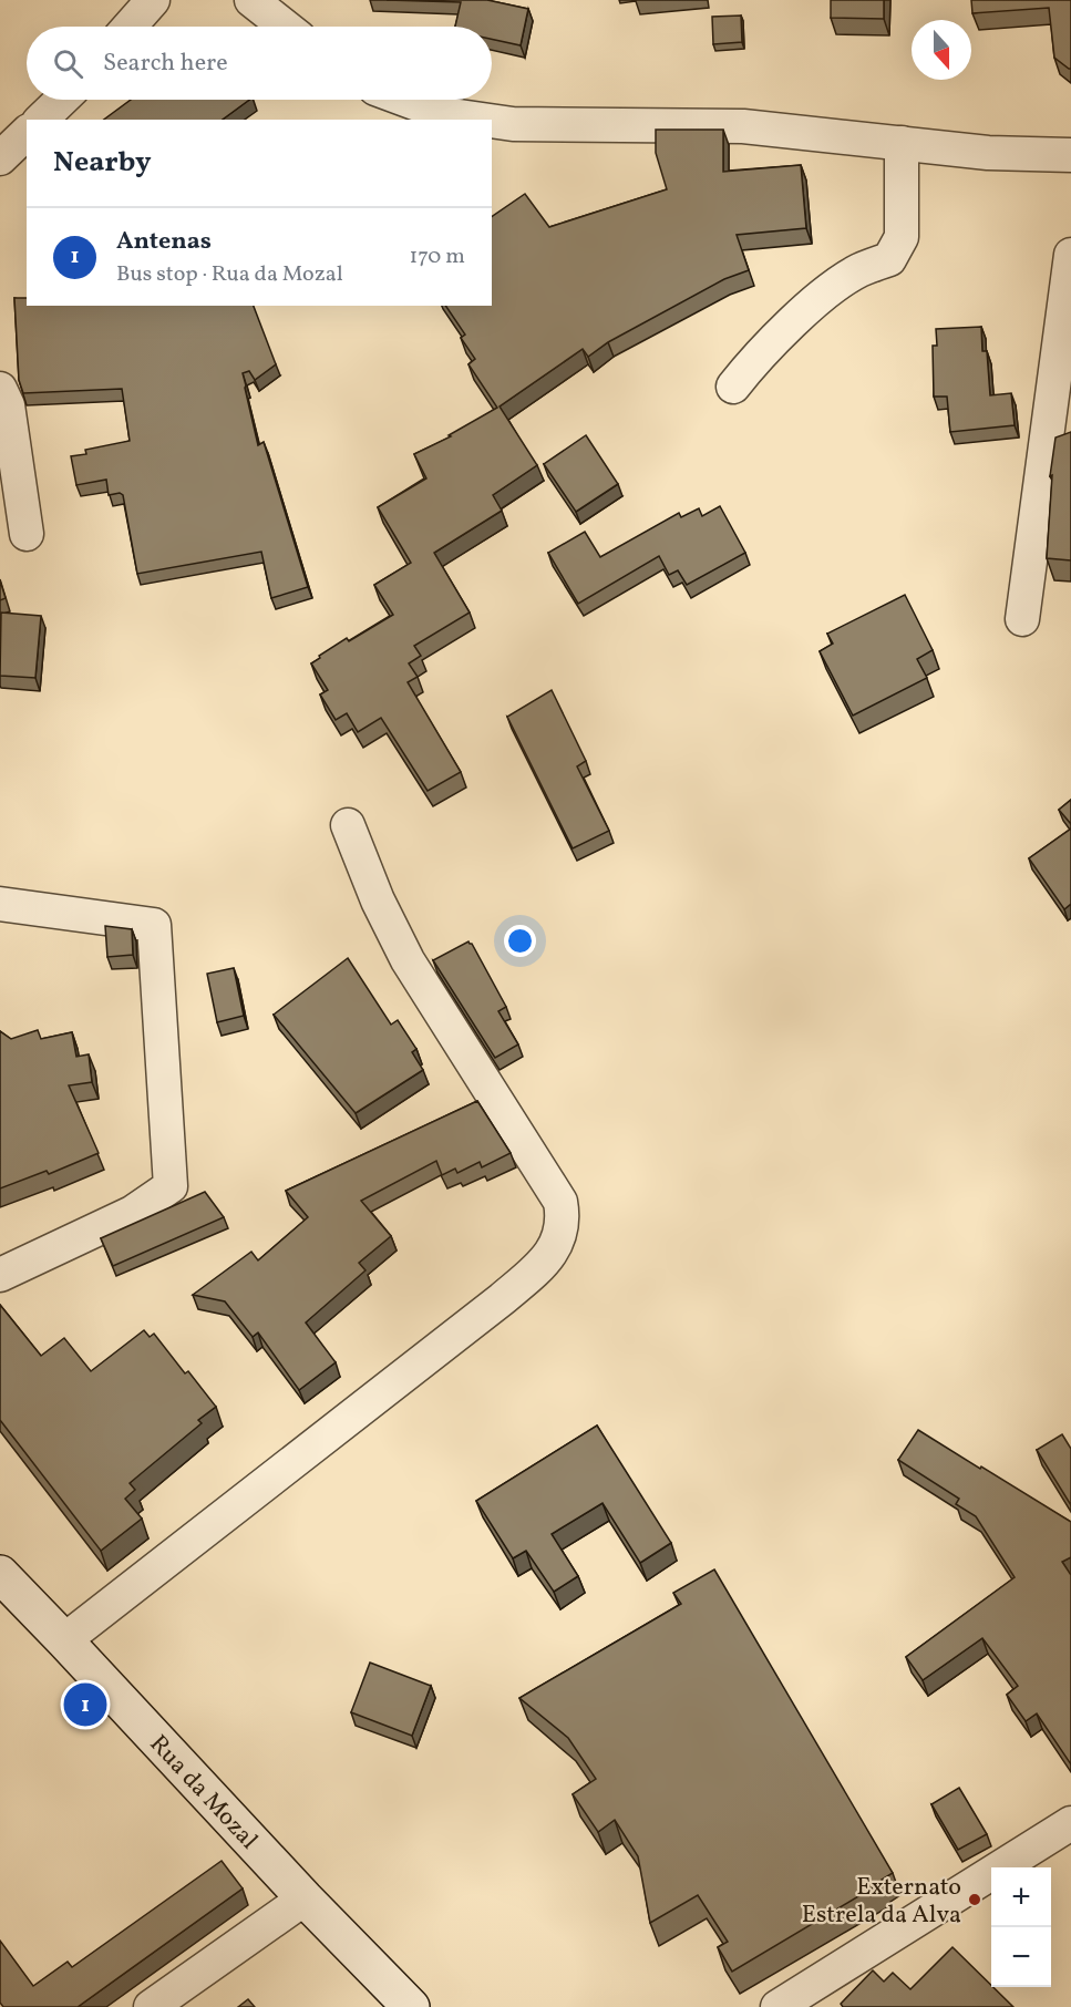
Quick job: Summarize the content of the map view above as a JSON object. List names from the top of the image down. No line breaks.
{"streets":{"main road":["Rua da Mozal"]},"places":["Externato Estrela da Alva"],"north":"bottom","page":{"search":"Search here","heading":"Nearby","list":[{"mark":"1","name":"Antenas","note":"Bus stop · Rua da Mozal","value":"170 m"}],"pins":"1","map_buttons":["+","−"]}}
